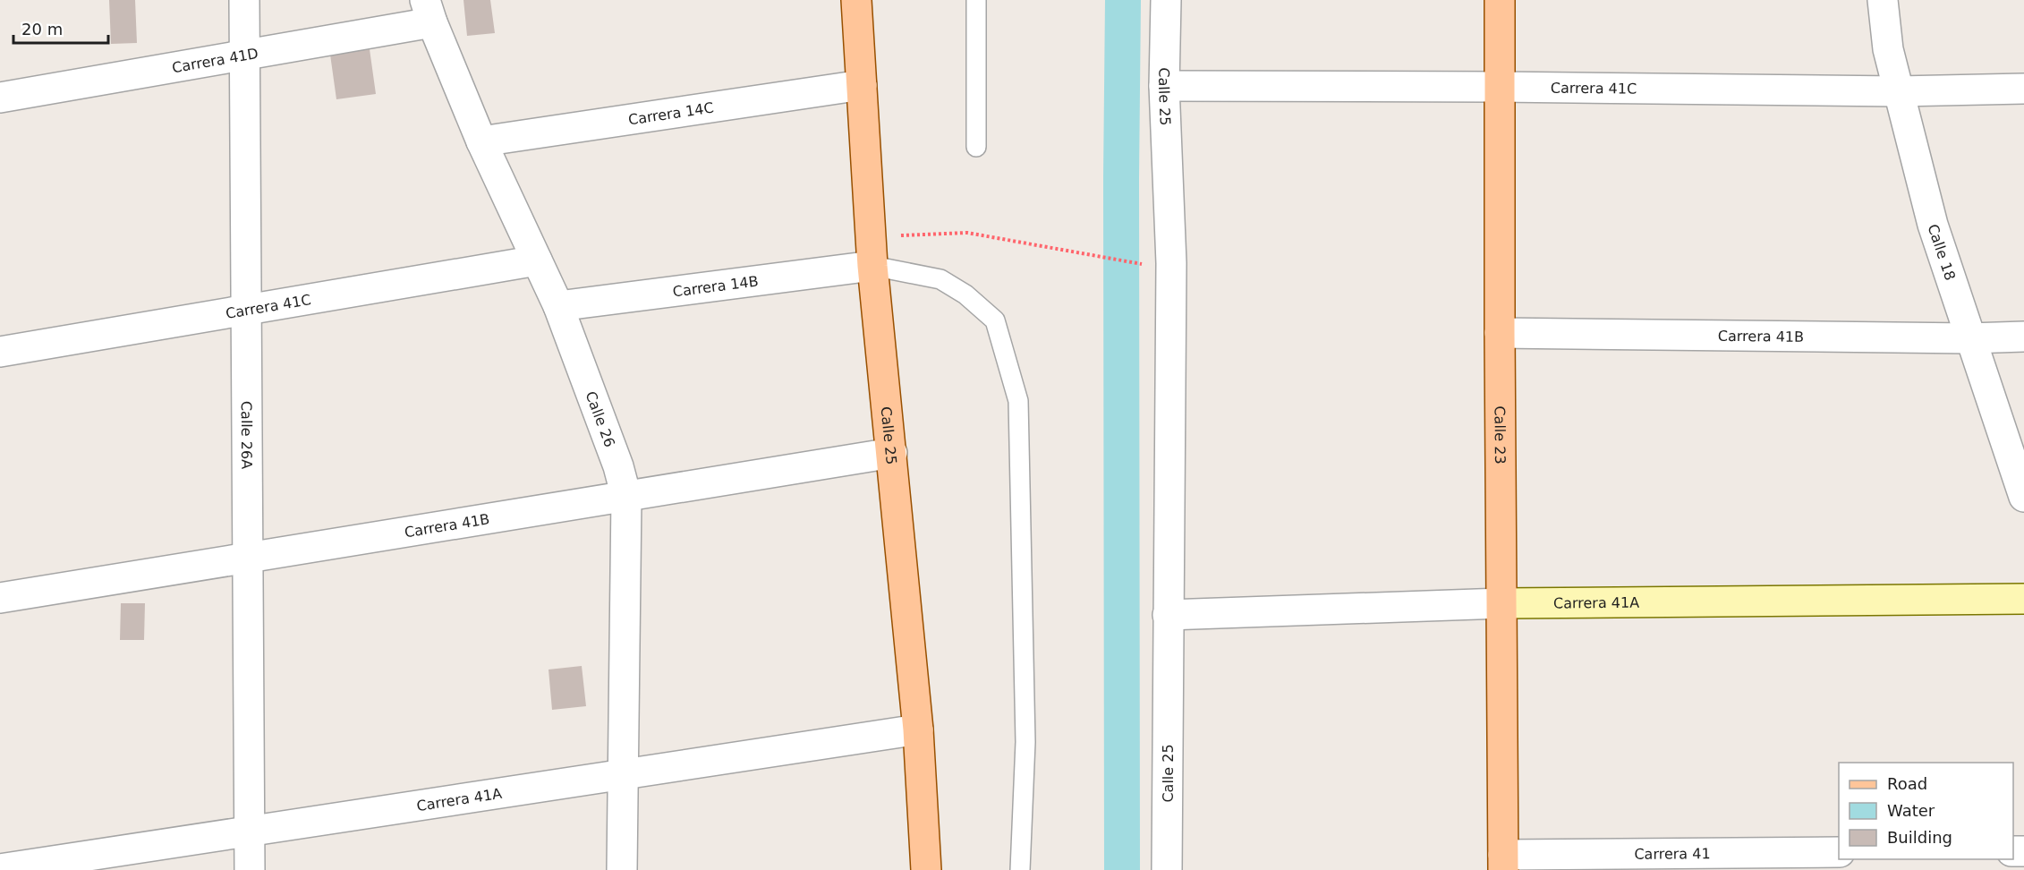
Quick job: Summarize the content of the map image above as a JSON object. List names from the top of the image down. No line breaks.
{"streets":{"main road":["Calle 25","Calle 23"],"street":["Carrera 41D","Carrera 41C","Carrera 14C","Calle 18","Carrera 14B","Carrera 41B","Calle 26","Calle 26A","Carrera 41A","Carrera 41"]},"crossings":[["Carrera 41D","Calle 26"],["Carrera 41D","Calle 26A"],["Carrera 41C","Calle 25"],["Carrera 41C","Calle 18"],["Carrera 41C","Calle 26"],["Carrera 41C","Calle 26A"],["Carrera 41C","Calle 23"],["Calle 25","Carrera 14C"],["Calle 25","Carrera 14B"],["Calle 25","Carrera 41B"],["Calle 25","Carrera 41A"],["Carrera 14C","Calle 26"],["Calle 18","Carrera 41B"],["Carrera 14B","Calle 26"],["Carrera 41B","Calle 26"],["Carrera 41B","Calle 26A"],["Carrera 41B","Calle 23"],["Calle 26","Carrera 41A"],["Calle 26A","Carrera 41A"],["Calle 23","Carrera 41A"],["Calle 23","Carrera 41"]],"legend":["Road","Water","Building"],"scale_bar":"20 m"}
